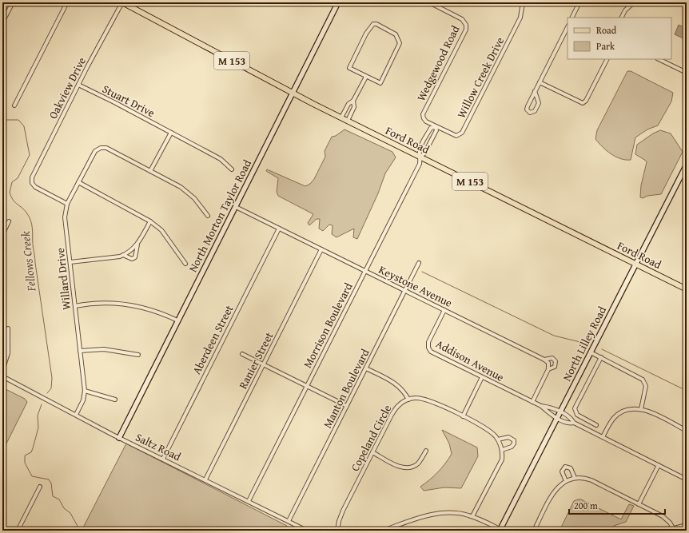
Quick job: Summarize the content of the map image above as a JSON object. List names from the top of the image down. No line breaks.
{"streets":{"main road":["M 153","Ford Road"],"street":["Wedgewood Road","Willow Creek Drive","Oakview Drive","Stuart Drive","North Morton Taylor Road","Willard Drive","Keystone Avenue","Morrison Boulevard","Aberdeen Street","North Lilley Road","Ranier Street","Addison Avenue","Manton Boulevard","Copeland Circle","Saltz Road"]},"crossings":[["Wedgewood Road","Willow Creek Drive"],["Oakview Drive","Stuart Drive"],["Oakview Drive","Ford Road"],["Oakview Drive","Willard Drive"],["Ford Road","North Morton Taylor Road"],["Ford Road","Morrison Boulevard"],["Ford Road","North Lilley Road"],["North Morton Taylor Road","Keystone Avenue"],["North Morton Taylor Road","Saltz Road"],["Willard Drive","Saltz Road"],["Keystone Avenue","Morrison Boulevard"],["Keystone Avenue","Aberdeen Street"],["Keystone Avenue","Ranier Street"],["Keystone Avenue","Addison Avenue"],["Keystone Avenue","Manton Boulevard"],["Morrison Boulevard","Saltz Road"],["Aberdeen Street","Saltz Road"],["North Lilley Road","Addison Avenue"],["Ranier Street","Saltz Road"],["Manton Boulevard","Saltz Road"]],"water":["Fellows Creek"],"legend":["Road","Park"],"scale_bar":"200 m"}
